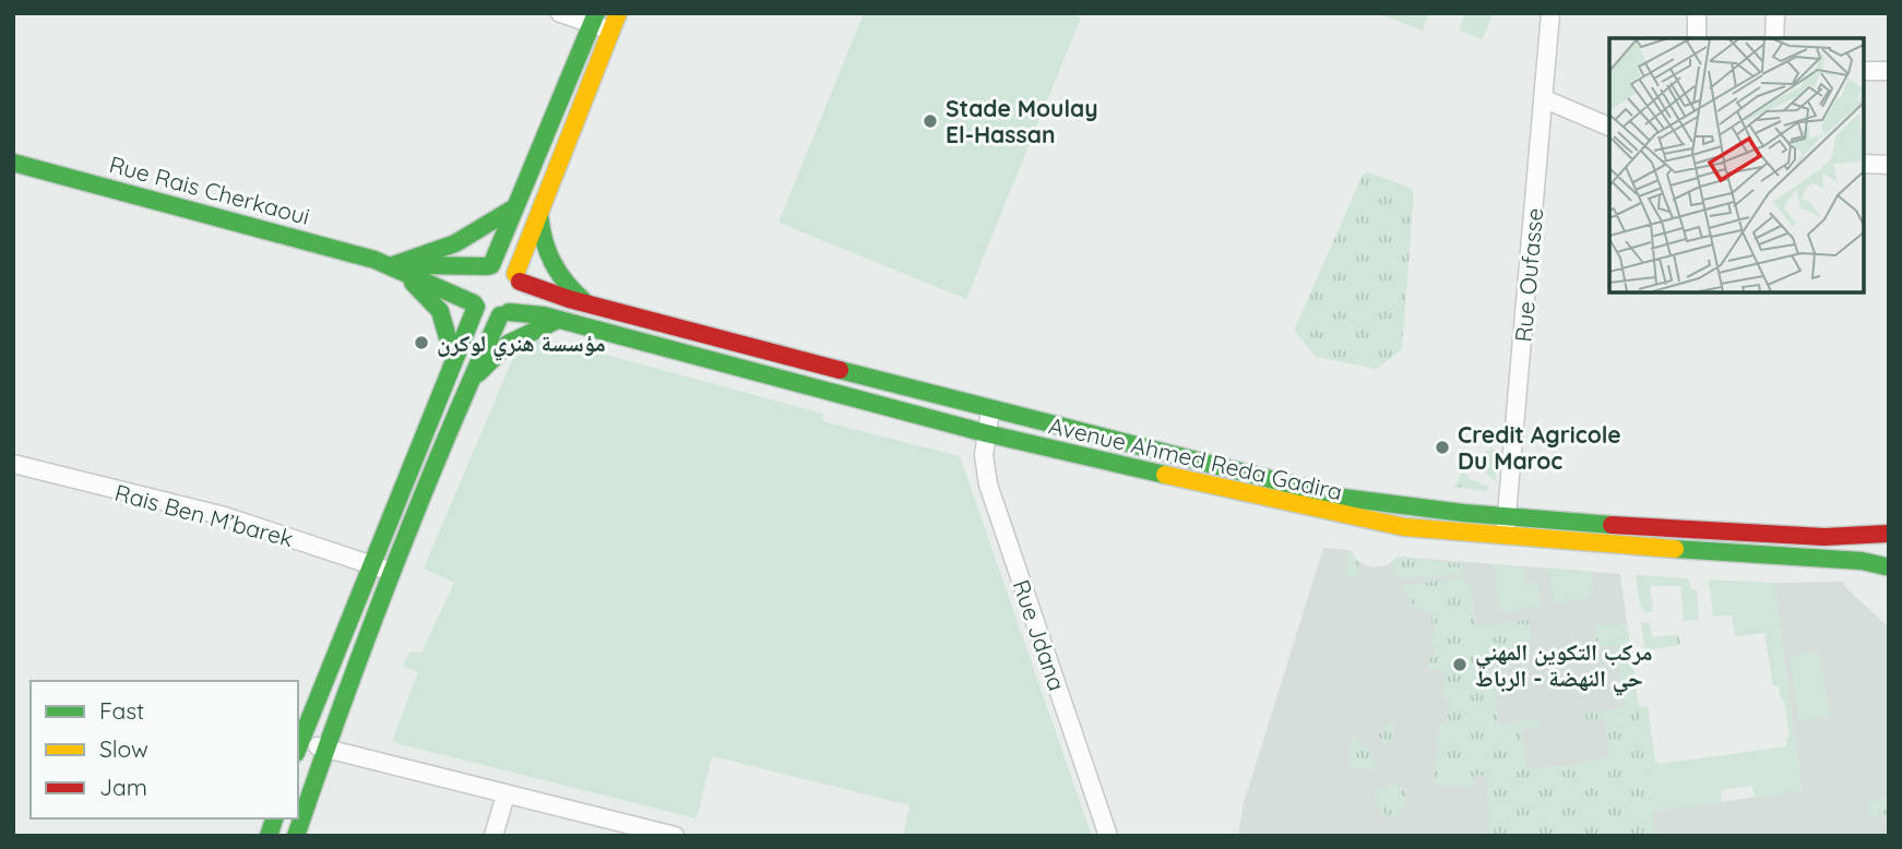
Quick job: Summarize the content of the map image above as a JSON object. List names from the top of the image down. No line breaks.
{"streets":{"main road":["Rue Rais Cherkaoui","Avenue Ahmed Reda Gadira"],"street":["Rue Oufasse","Rais Ben M’barek","Rue Jdana"]},"crossings":[["Rue Oufasse","Avenue Ahmed Reda Gadira"],["Avenue Ahmed Reda Gadira","Rue Jdana"]],"places":["Stade Moulay El-Hassan","مؤسسة هنري لوكرن","Credit Agricole Du Maroc","مركب التكوين المهني حي النهضة - الرباط"],"legend":["Fast","Slow","Jam"]}
